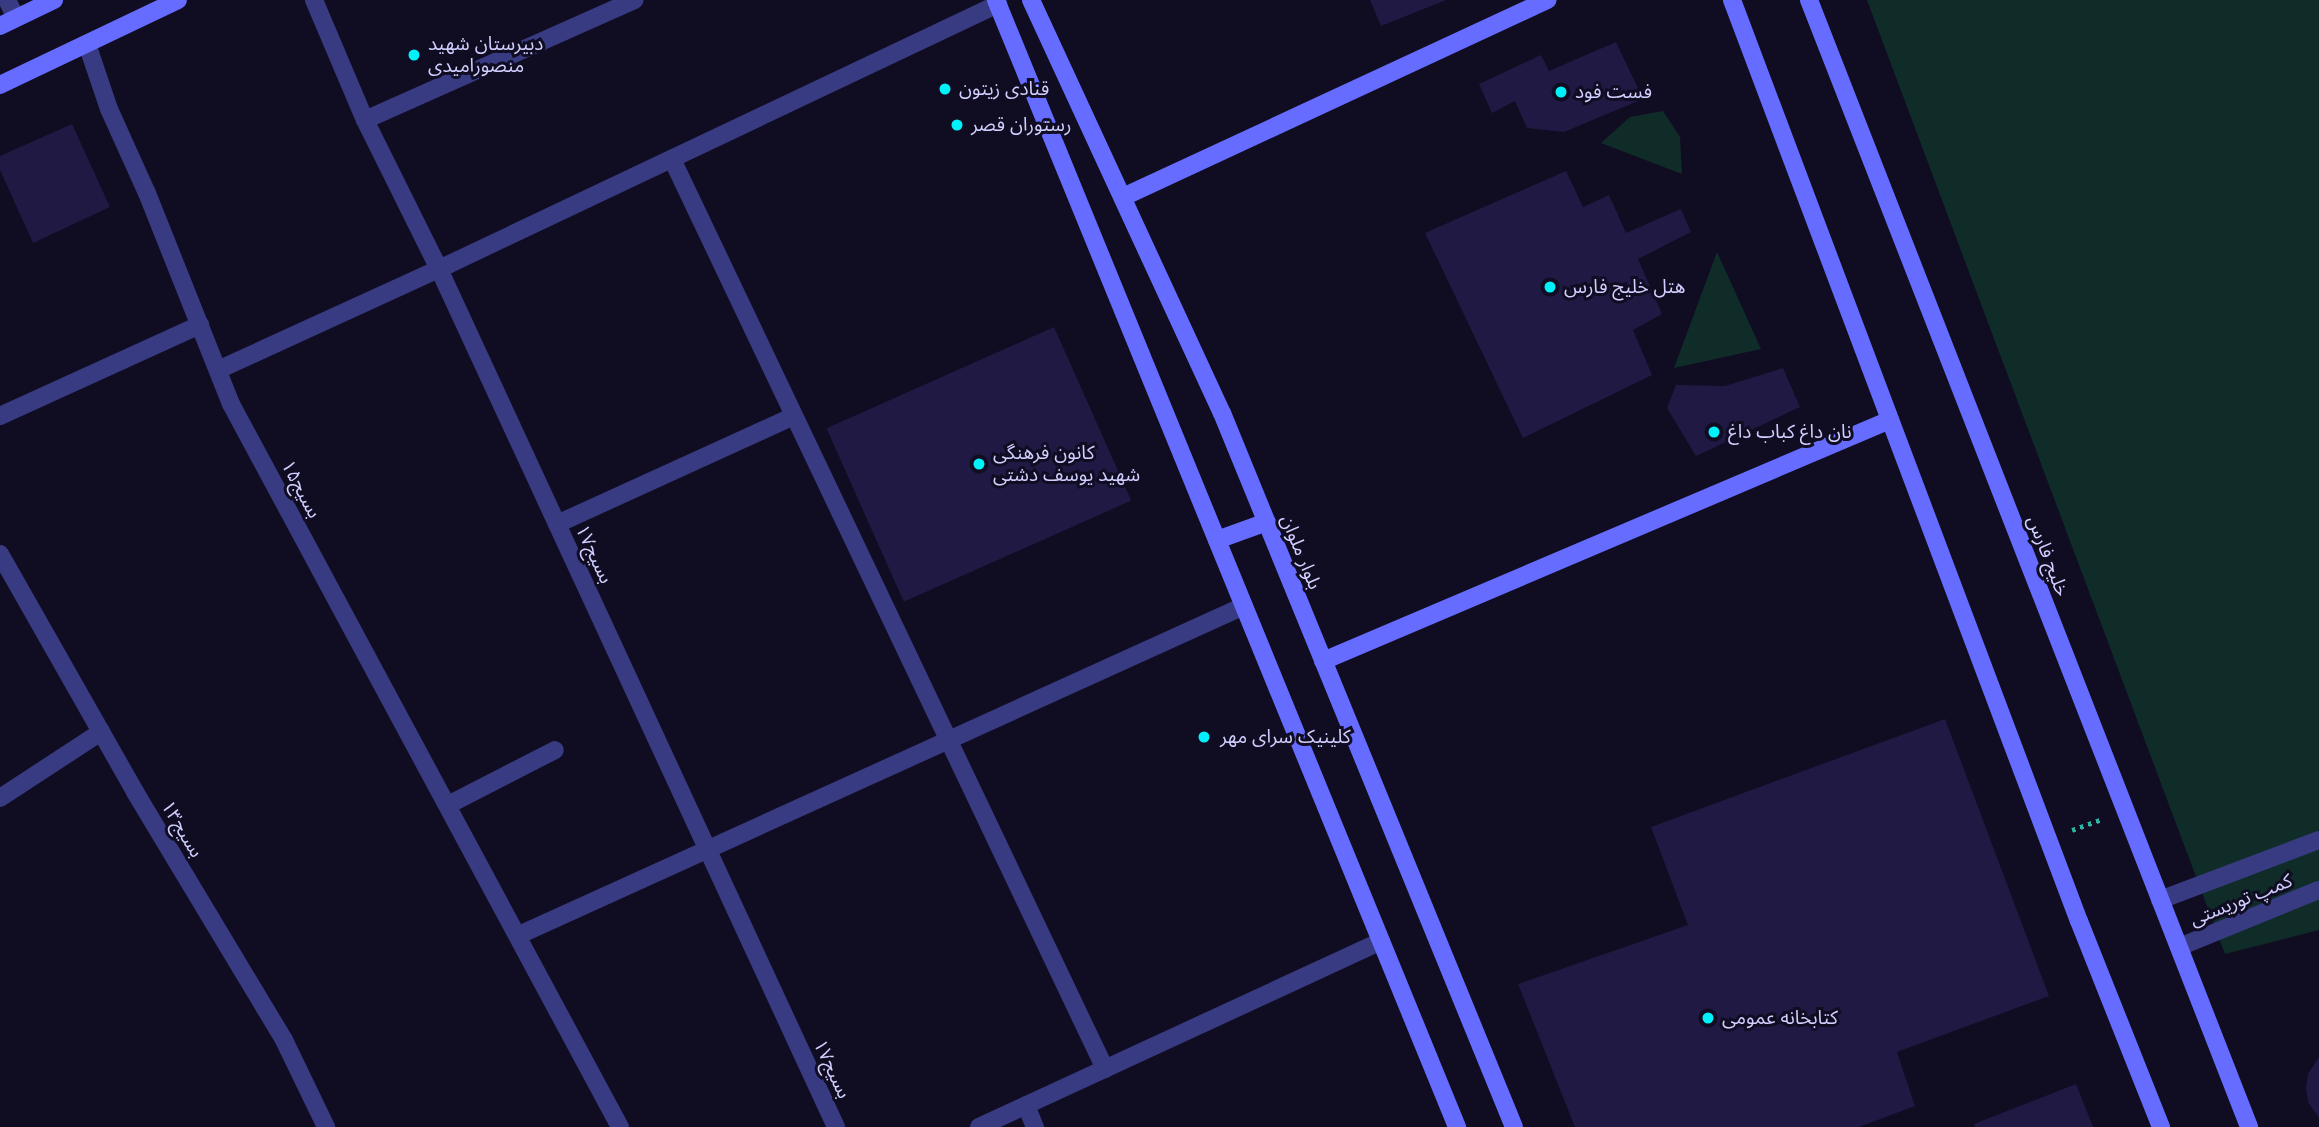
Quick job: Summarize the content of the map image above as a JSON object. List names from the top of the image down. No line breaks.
{"streets":{"main road":["بلوار ملوان","خلیج فارس"],"street":["بسیج۱۵","بسیج۱۷","بسیج۱۳","کمپ توریستی"]},"crossings":[["خلیج فارس","کمپ توریستی"]],"places":["دبیرستان شهید منصورامیدی","قنادى زیتون","فست فود","رستوران قصر","هتل خلیج فارس","نان داغ کباب داغ","کانون فرهنگی شهید یوسف دشتی","کلینیک سرای مهر","کتابخانه عمومی"]}
